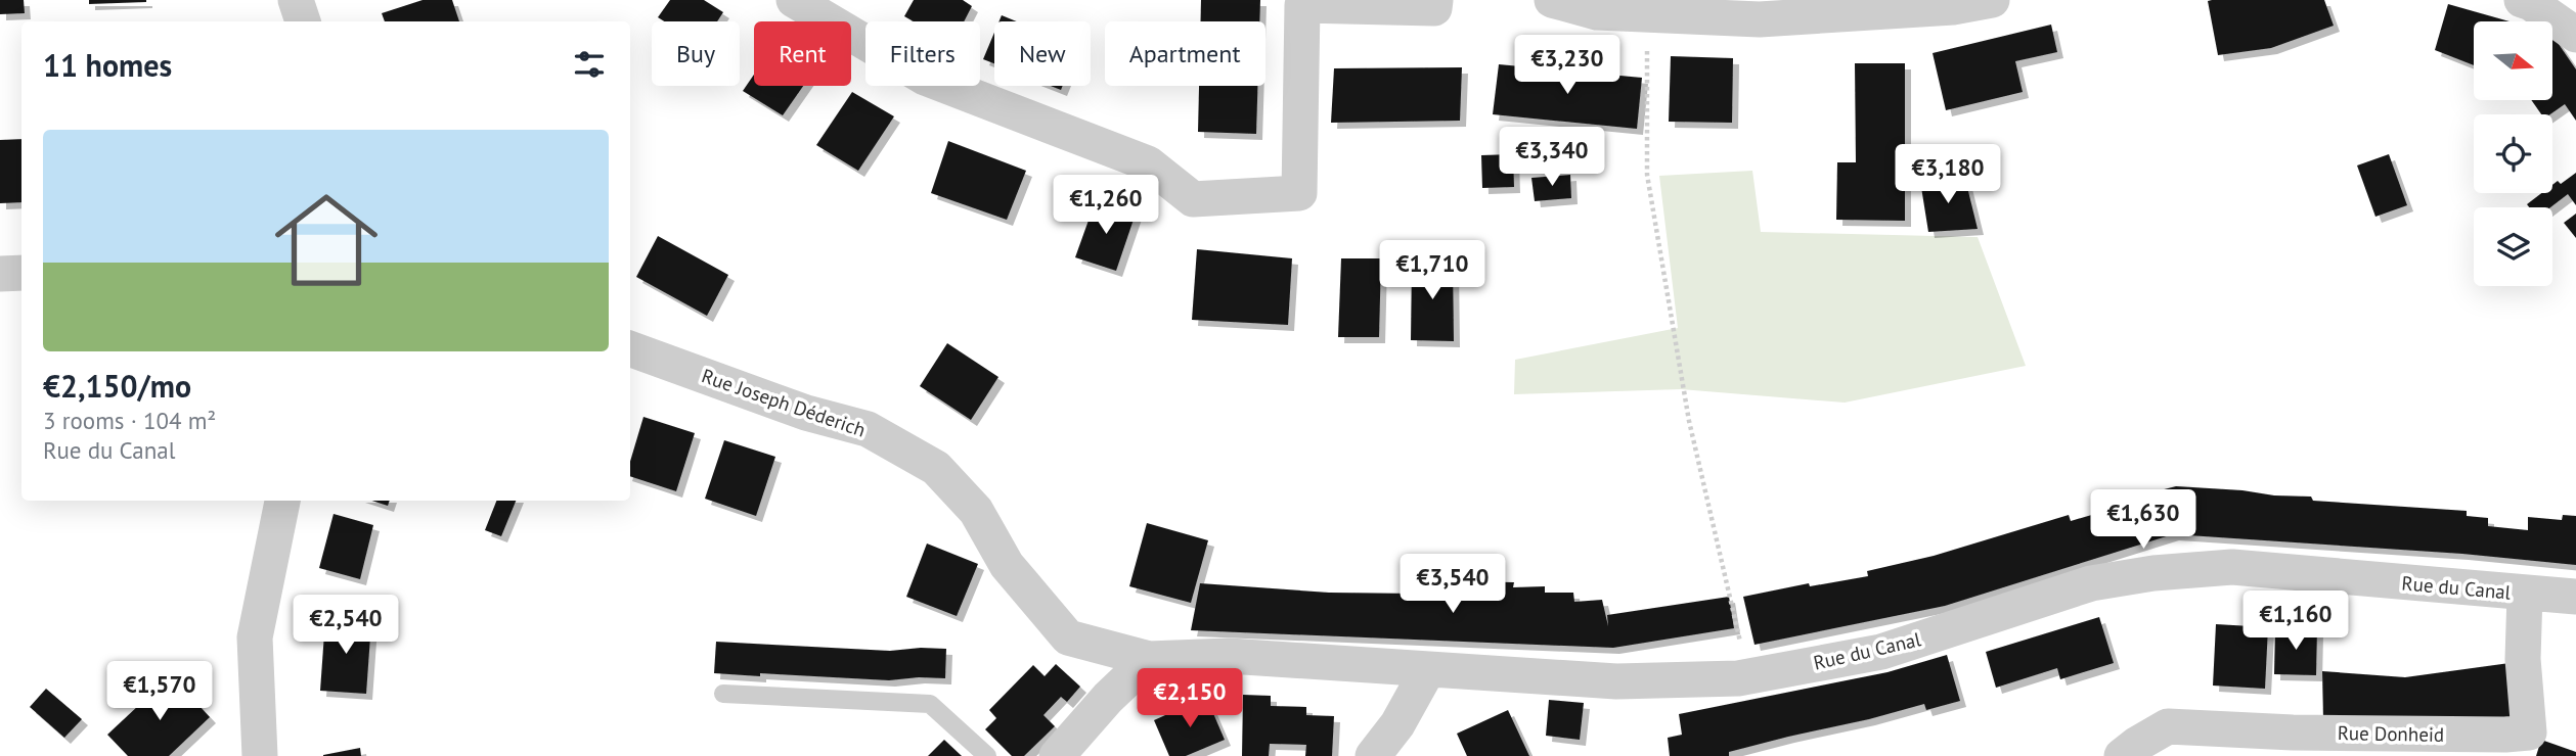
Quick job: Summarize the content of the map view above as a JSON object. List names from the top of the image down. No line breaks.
{"streets":{"street":["Rue Joseph Déderich","Rue du Canal","Rue Donheid"]},"crossings":[["Rue Joseph Déderich","Rue du Canal"],["Rue du Canal","Rue Donheid"]],"north":"right","page":{"chip":["Buy","Rent","Filters","New","Apartment"],"heading":"11 homes","price":["€3,230","€3,340","€3,180","€1,260","€1,710","€1,630","€3,540","€1,160","€2,540","€1,570","€2,150"],"list":[{"name":"€2,150/mo","note":"3 rooms · 104 m² · Rue du Canal"}]}}
